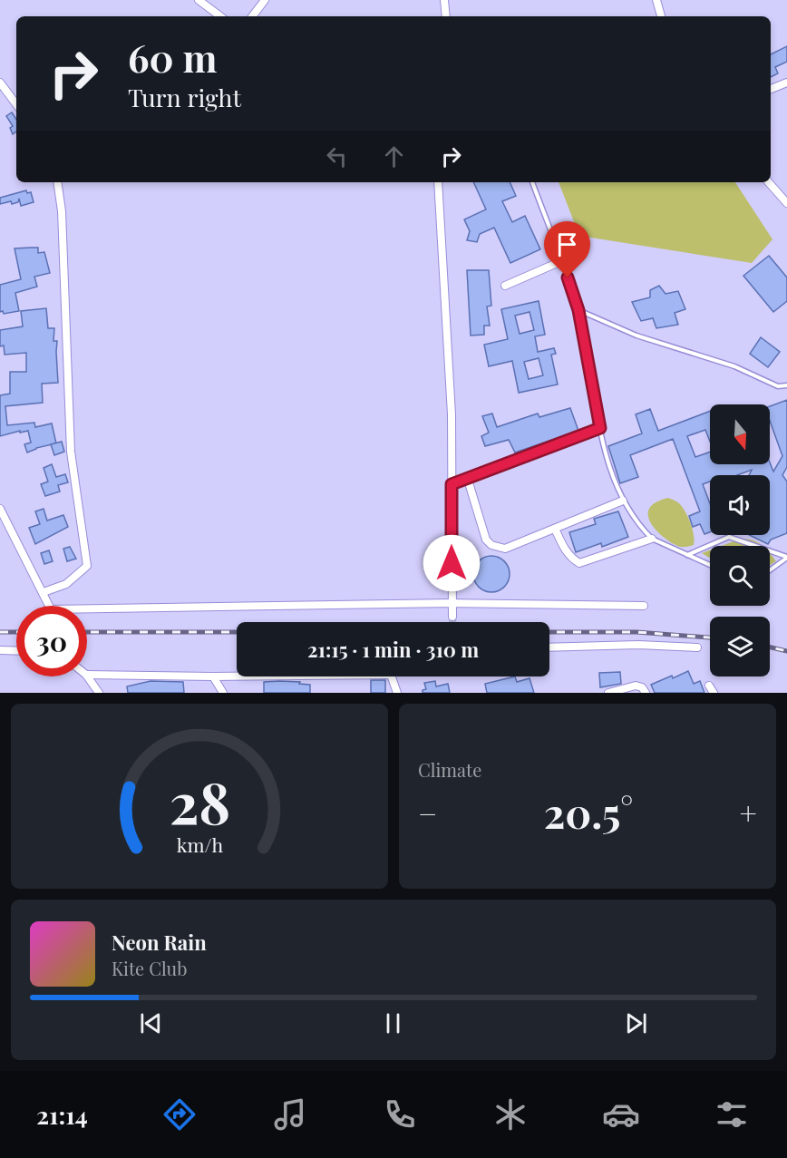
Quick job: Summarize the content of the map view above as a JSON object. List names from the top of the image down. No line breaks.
{"north":"bottom","page":{"turn":["60 m","Turn right"],"limit":"30","trip":"21:15 · 1 min · 310 m","tile":"Climate","heat":["−","20.5°","+"],"song":["Neon Rain","Kite Club"],"tabs":"21:14","gauge":["28","km/h"]}}
